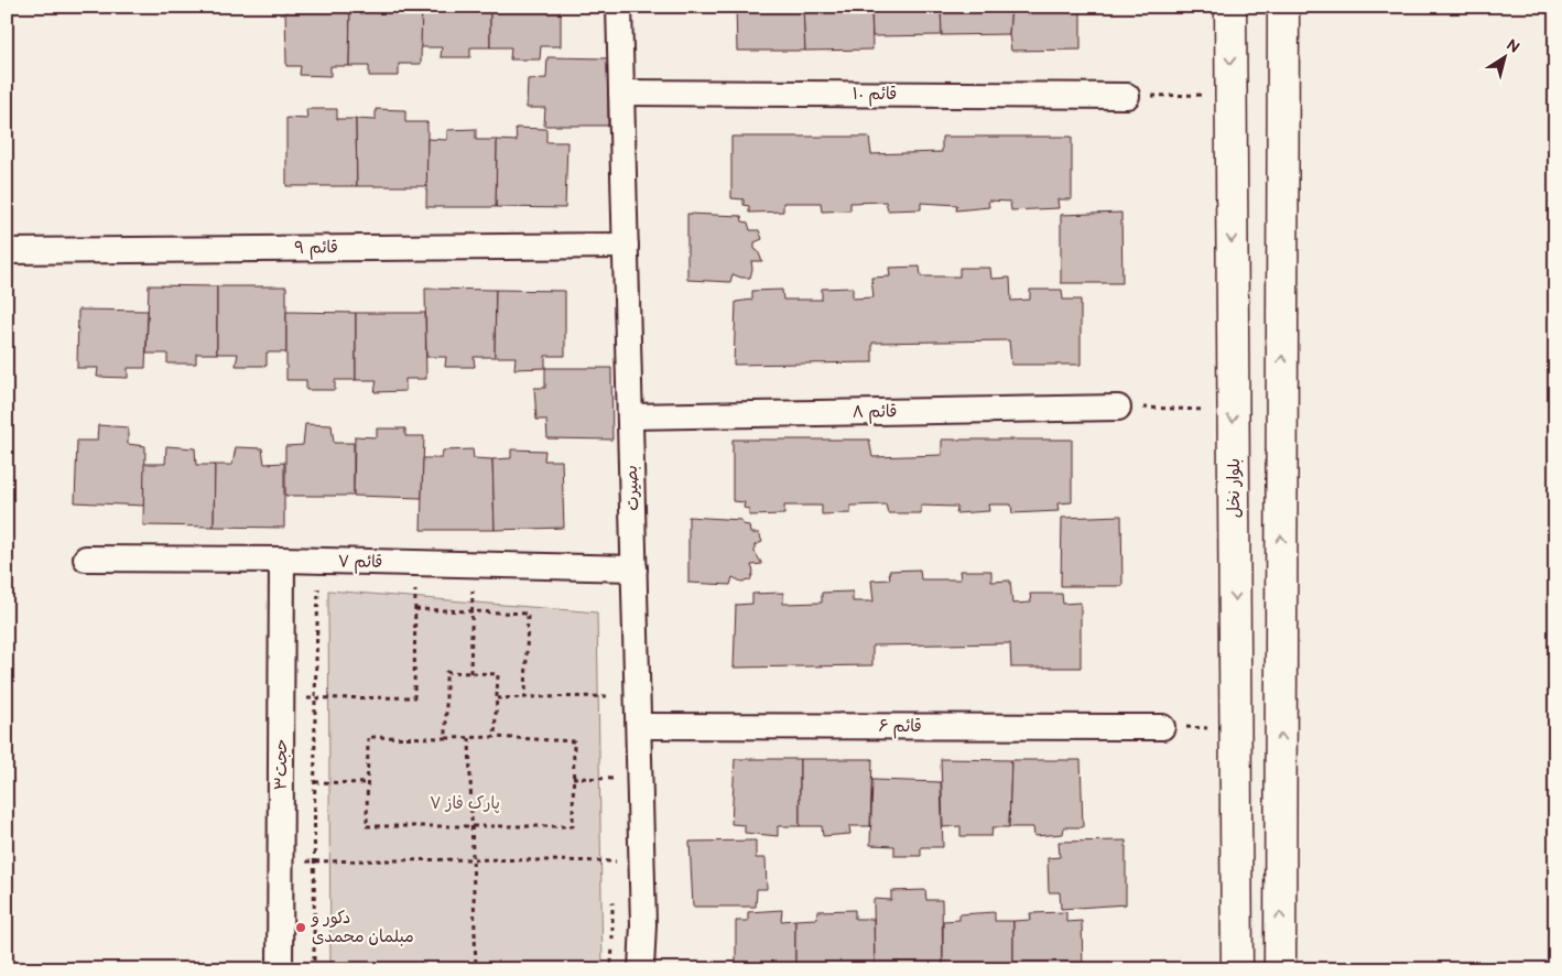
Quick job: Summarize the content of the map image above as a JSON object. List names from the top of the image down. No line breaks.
{"streets":{"street":["قائم ۱۰","قائم ۹","قائم ۸","بصیرت","بلوار نخل","قائم ۷","قائم ۶","حجت۳"]},"crossings":[["قائم ۱۰","بصیرت"],["قائم ۹","بصیرت"],["قائم ۸","بصیرت"],["بصیرت","قائم ۷"],["بصیرت","قائم ۶"],["قائم ۷","حجت۳"]],"parks":["پارک فاز ۷"],"places":["دکور و مبلمان محمدی"],"north":"top right"}
